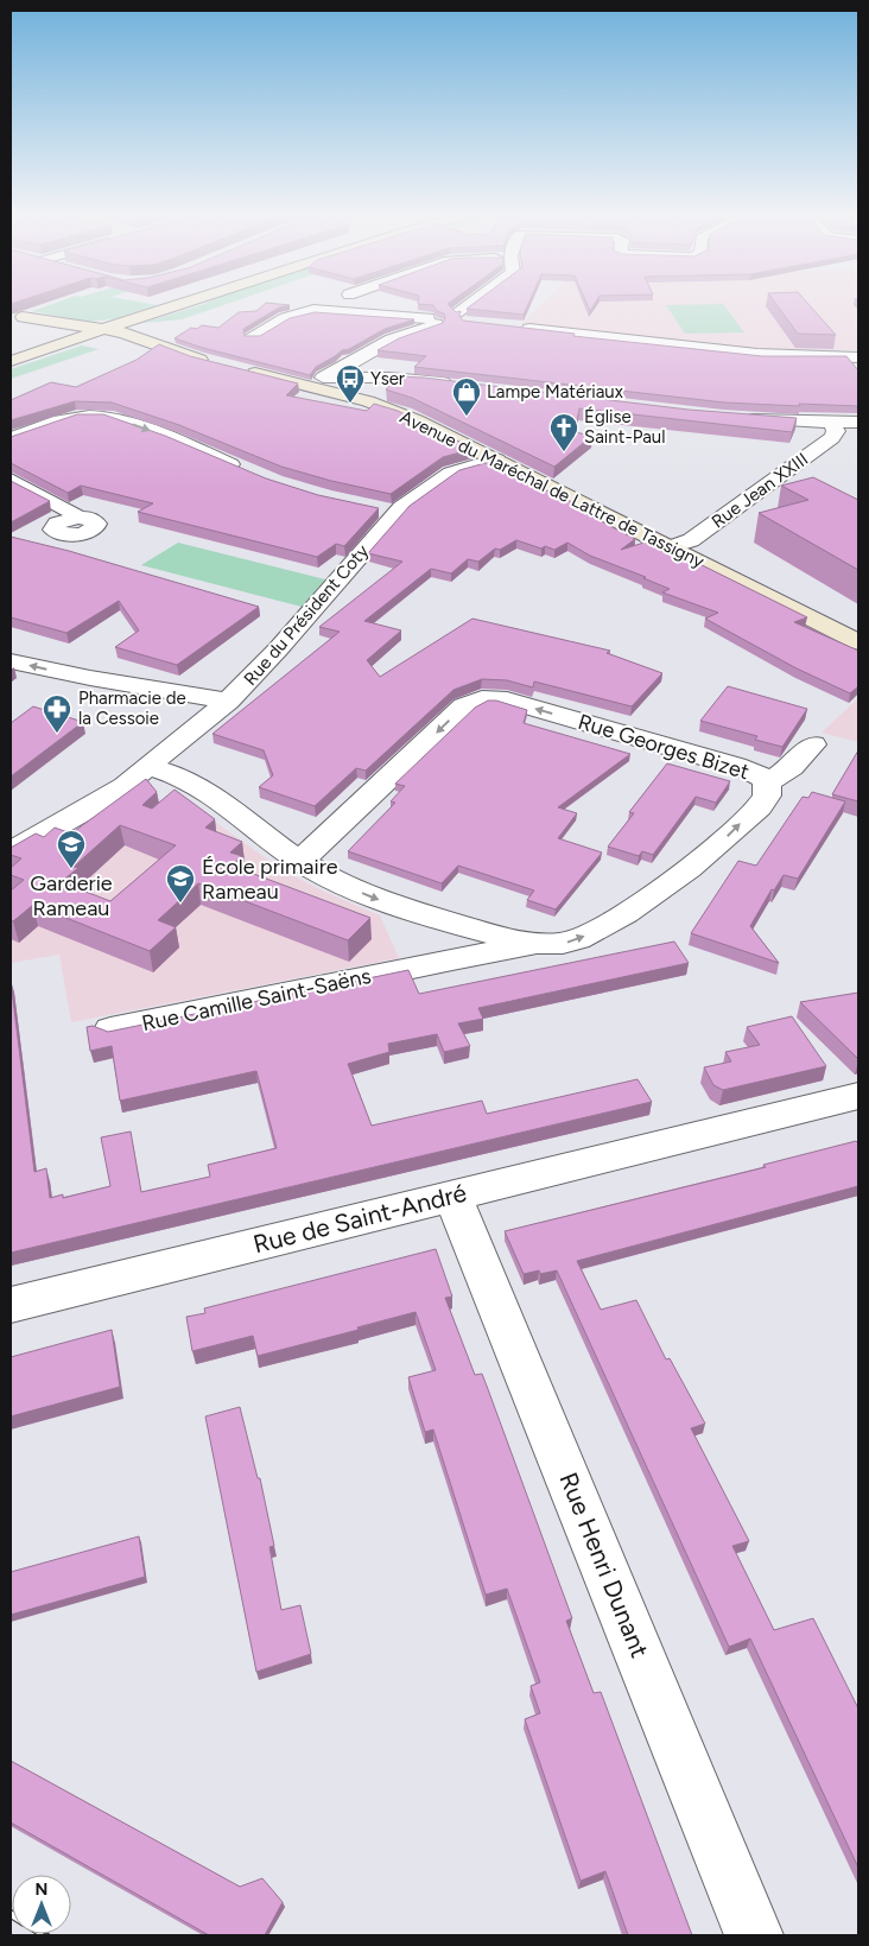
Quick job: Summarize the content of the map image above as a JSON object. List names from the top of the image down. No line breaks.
{"streets":{"main road":["Avenue du Maréchal de Lattre de Tassigny"],"street":["Rue Jean XXIII","Rue du Président Coty","Rue Georges Bizet","Rue Camille Saint-Saëns","Rue de Saint-André","Rue Henri Dunant"]},"crossings":[["Avenue du Maréchal de Lattre de Tassigny","Rue Jean XXIII"],["Avenue du Maréchal de Lattre de Tassigny","Rue du Président Coty"],["Rue du Président Coty","Rue Georges Bizet"],["Rue Georges Bizet","Rue Camille Saint-Saëns"],["Rue de Saint-André","Rue Henri Dunant"]],"places":{"bus stop":["Yser"],"shop":["Lampe Matériaux"],"church":["Église Saint-Paul"],"pharmacy":["Pharmacie de la Cessoie"],"school or university":["Garderie Rameau","École primaire Rameau"]},"north":"top"}
